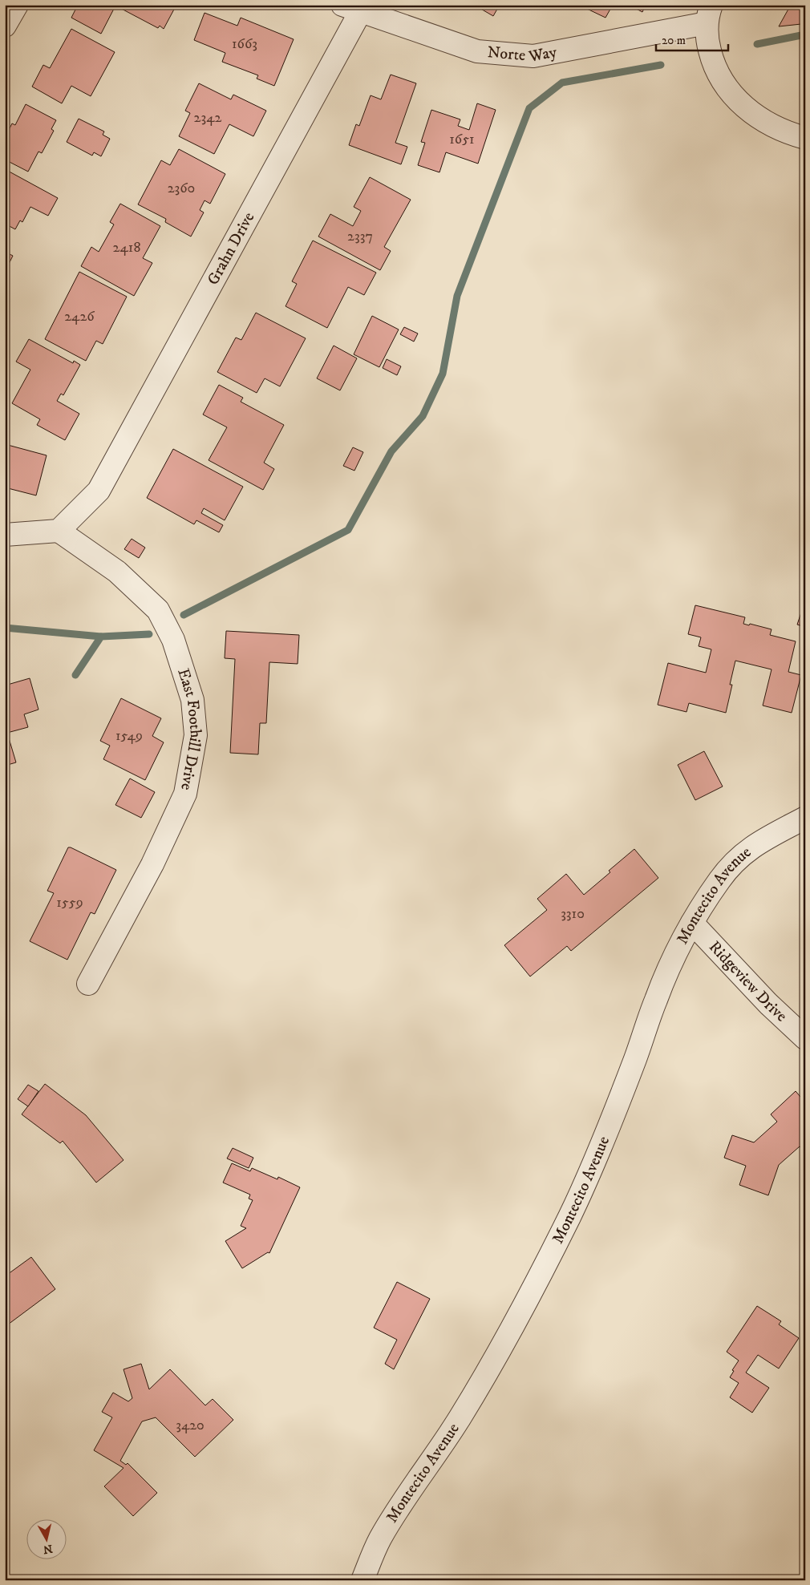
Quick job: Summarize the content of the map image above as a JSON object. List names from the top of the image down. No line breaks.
{"streets":{"street":["Norte Way","Grahn Drive","East Foothill Drive","Montecito Avenue","Ridgeview Drive"]},"crossings":[["Norte Way","Grahn Drive"],["Grahn Drive","East Foothill Drive"],["Montecito Avenue","Ridgeview Drive"]],"house_numbers":["1663","2342","1651","2360","2337","2418","2426","1549","1559","3310","3420"],"scale_bar":"20 m","north":"bottom"}
